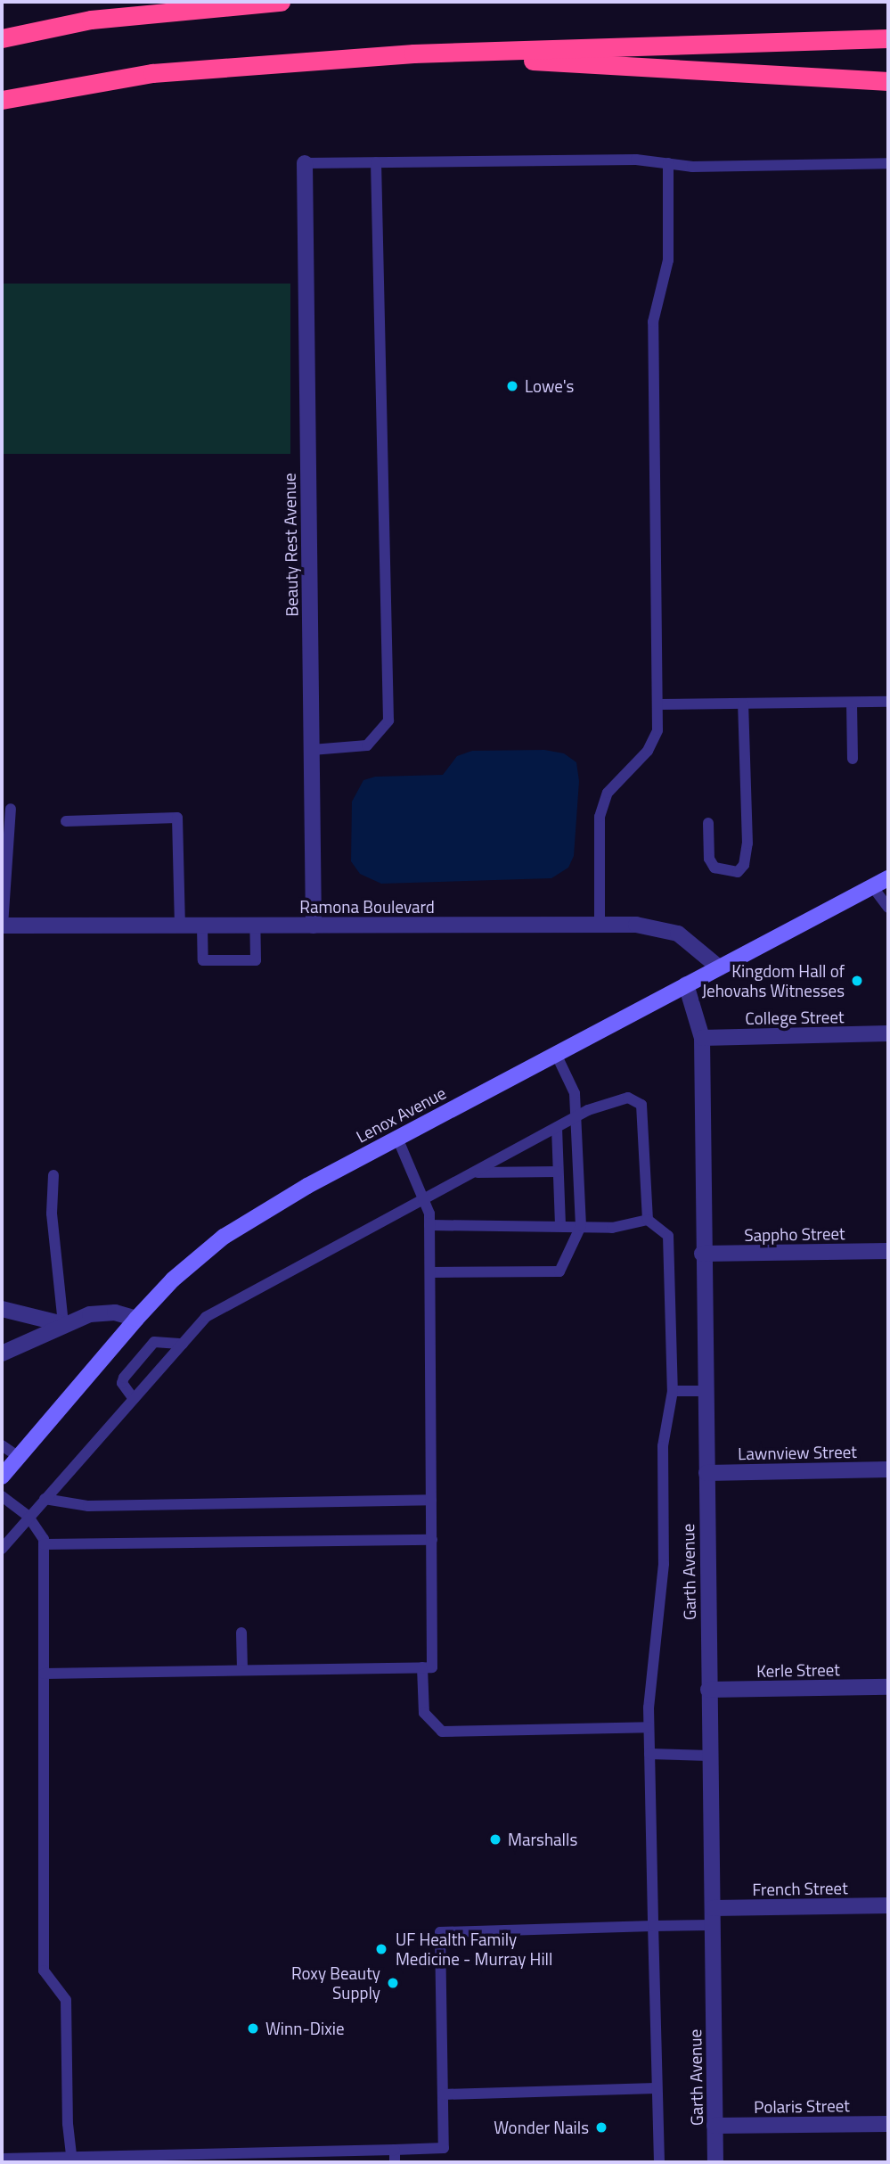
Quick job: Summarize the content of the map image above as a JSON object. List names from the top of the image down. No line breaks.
{"streets":{"main road":["Lenox Avenue"],"street":["Beauty Rest Avenue","Ramona Boulevard","College Street","Sappho Street","Lawnview Street","Garth Avenue","Kerle Street","French Street","Polaris Street"]},"crossings":[["Beauty Rest Avenue","Ramona Boulevard"],["Ramona Boulevard","Lenox Avenue"],["College Street","Garth Avenue"],["Lenox Avenue","Garth Avenue"],["Sappho Street","Garth Avenue"],["Lawnview Street","Garth Avenue"],["Garth Avenue","Kerle Street"],["Garth Avenue","French Street"],["Garth Avenue","Polaris Street"]],"places":["Lowe's","Kingdom Hall of Jehovahs Witnesses","Marshalls","UF Health Family Medicine - Murray Hill","Roxy Beauty Supply","Winn-Dixie","Wonder Nails"]}
